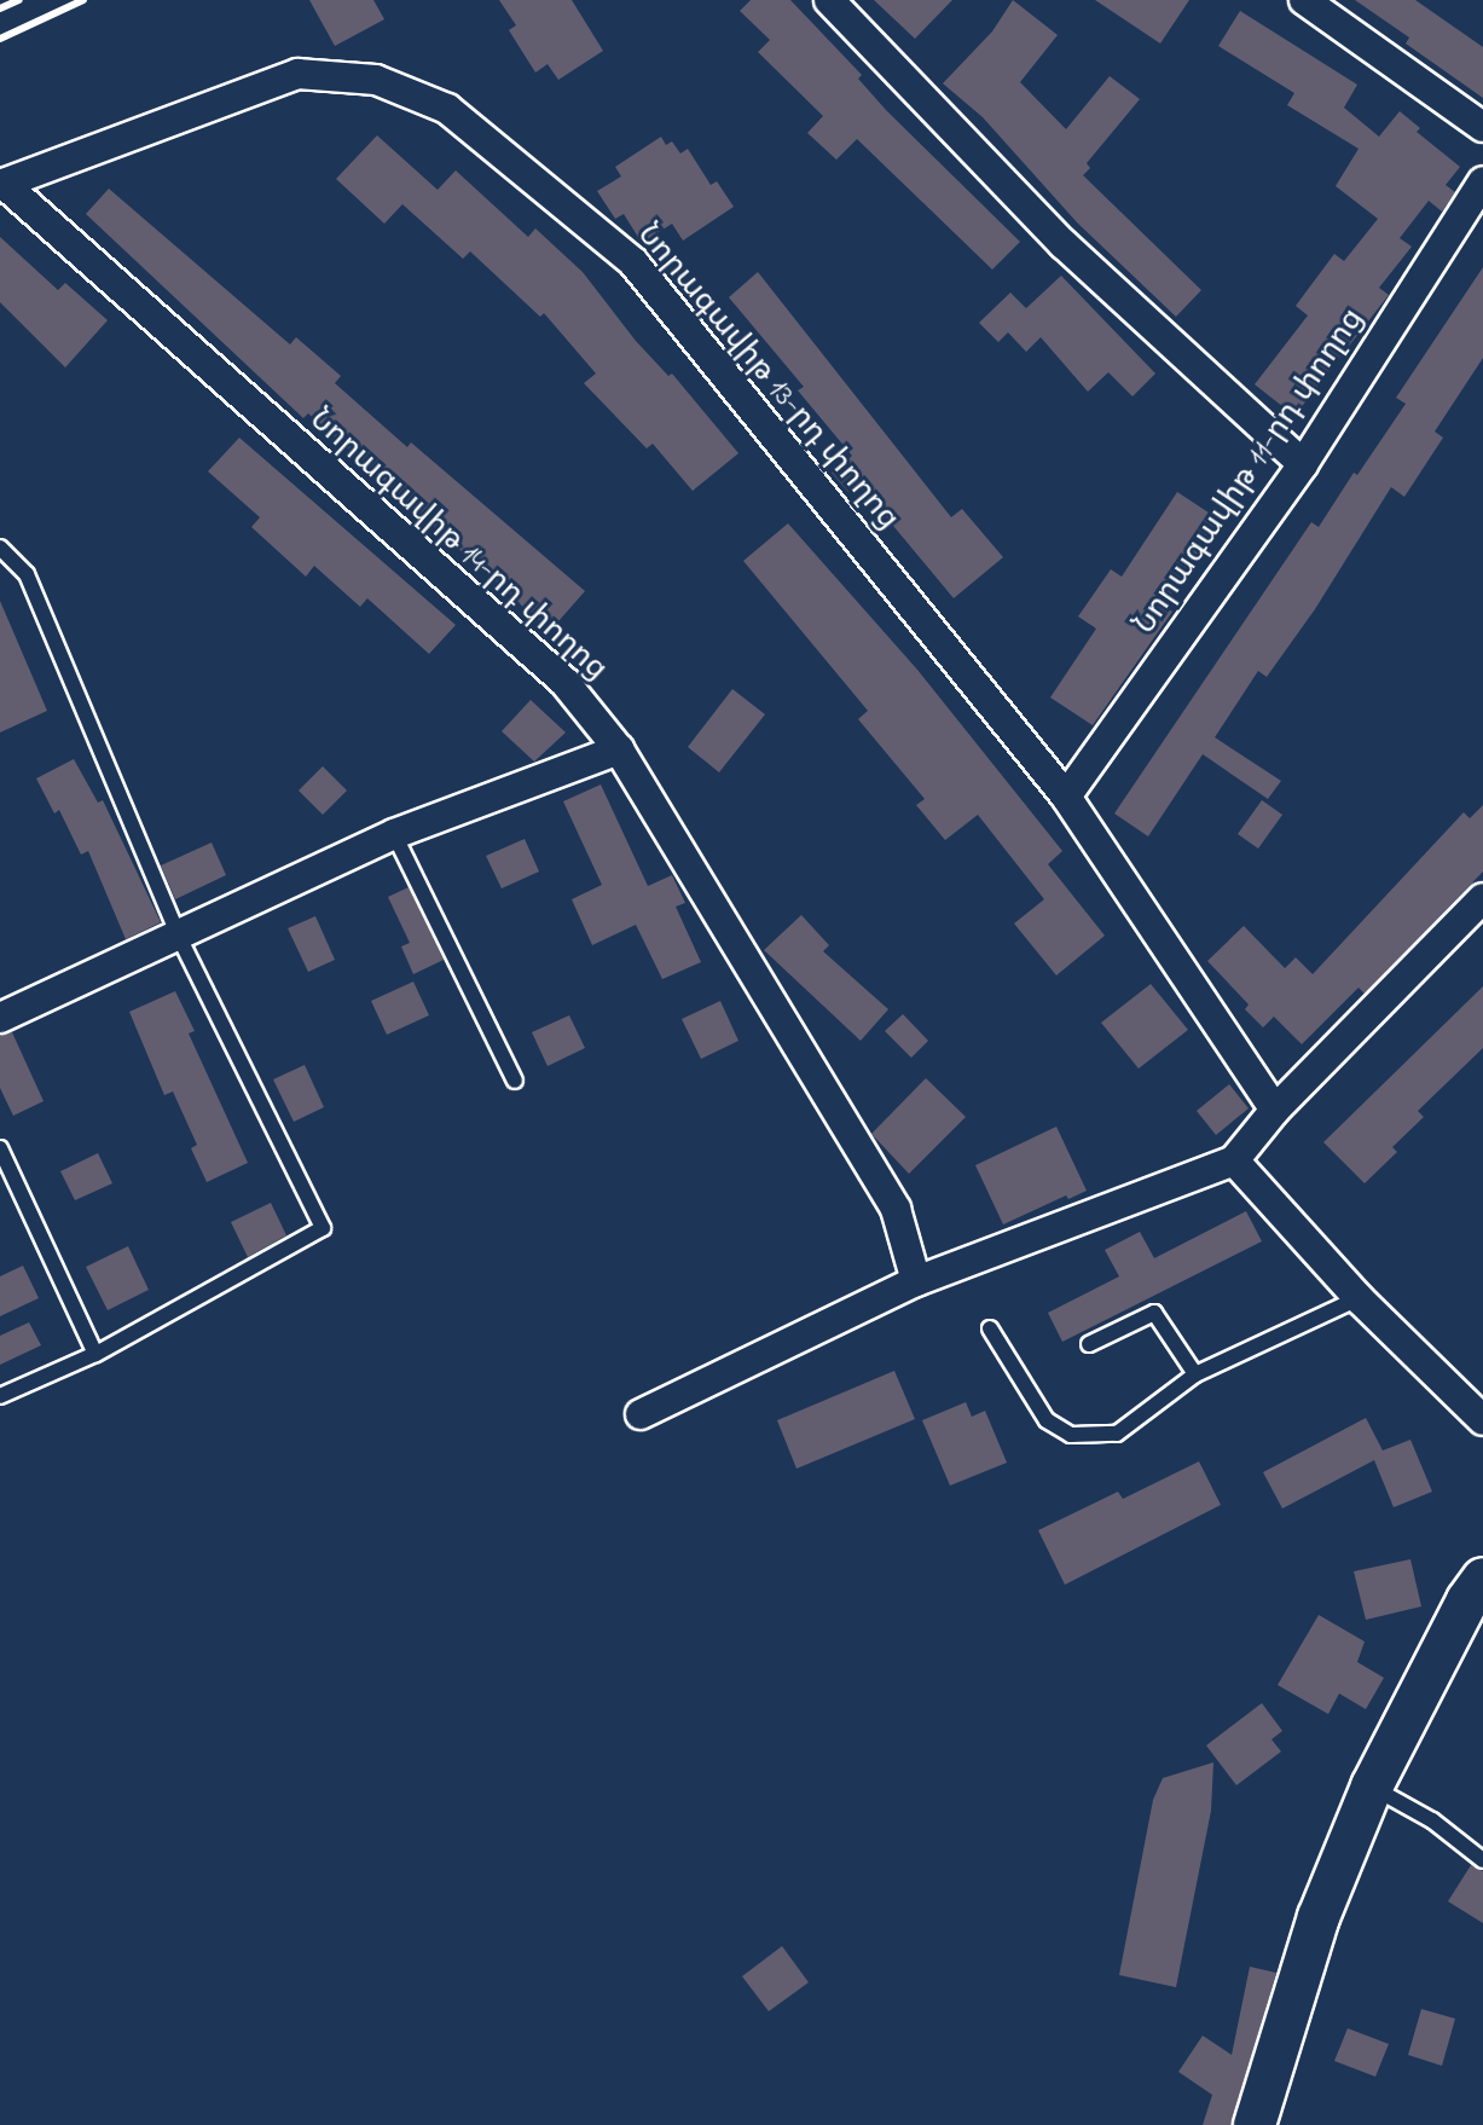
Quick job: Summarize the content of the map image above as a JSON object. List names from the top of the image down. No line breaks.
{"streets":{"street":["Նորագավիթ 13-րդ փողոց","Նորագավիթ 11-րդ փողոց","Նորագավիթ 14-րդ փողոց"]},"crossings":[["Նորագավիթ 13-րդ փողոց","Նորագավիթ 11-րդ փողոց"],["Նորագավիթ 13-րդ փողոց","Նորագավիթ 14-րդ փողոց"]]}
